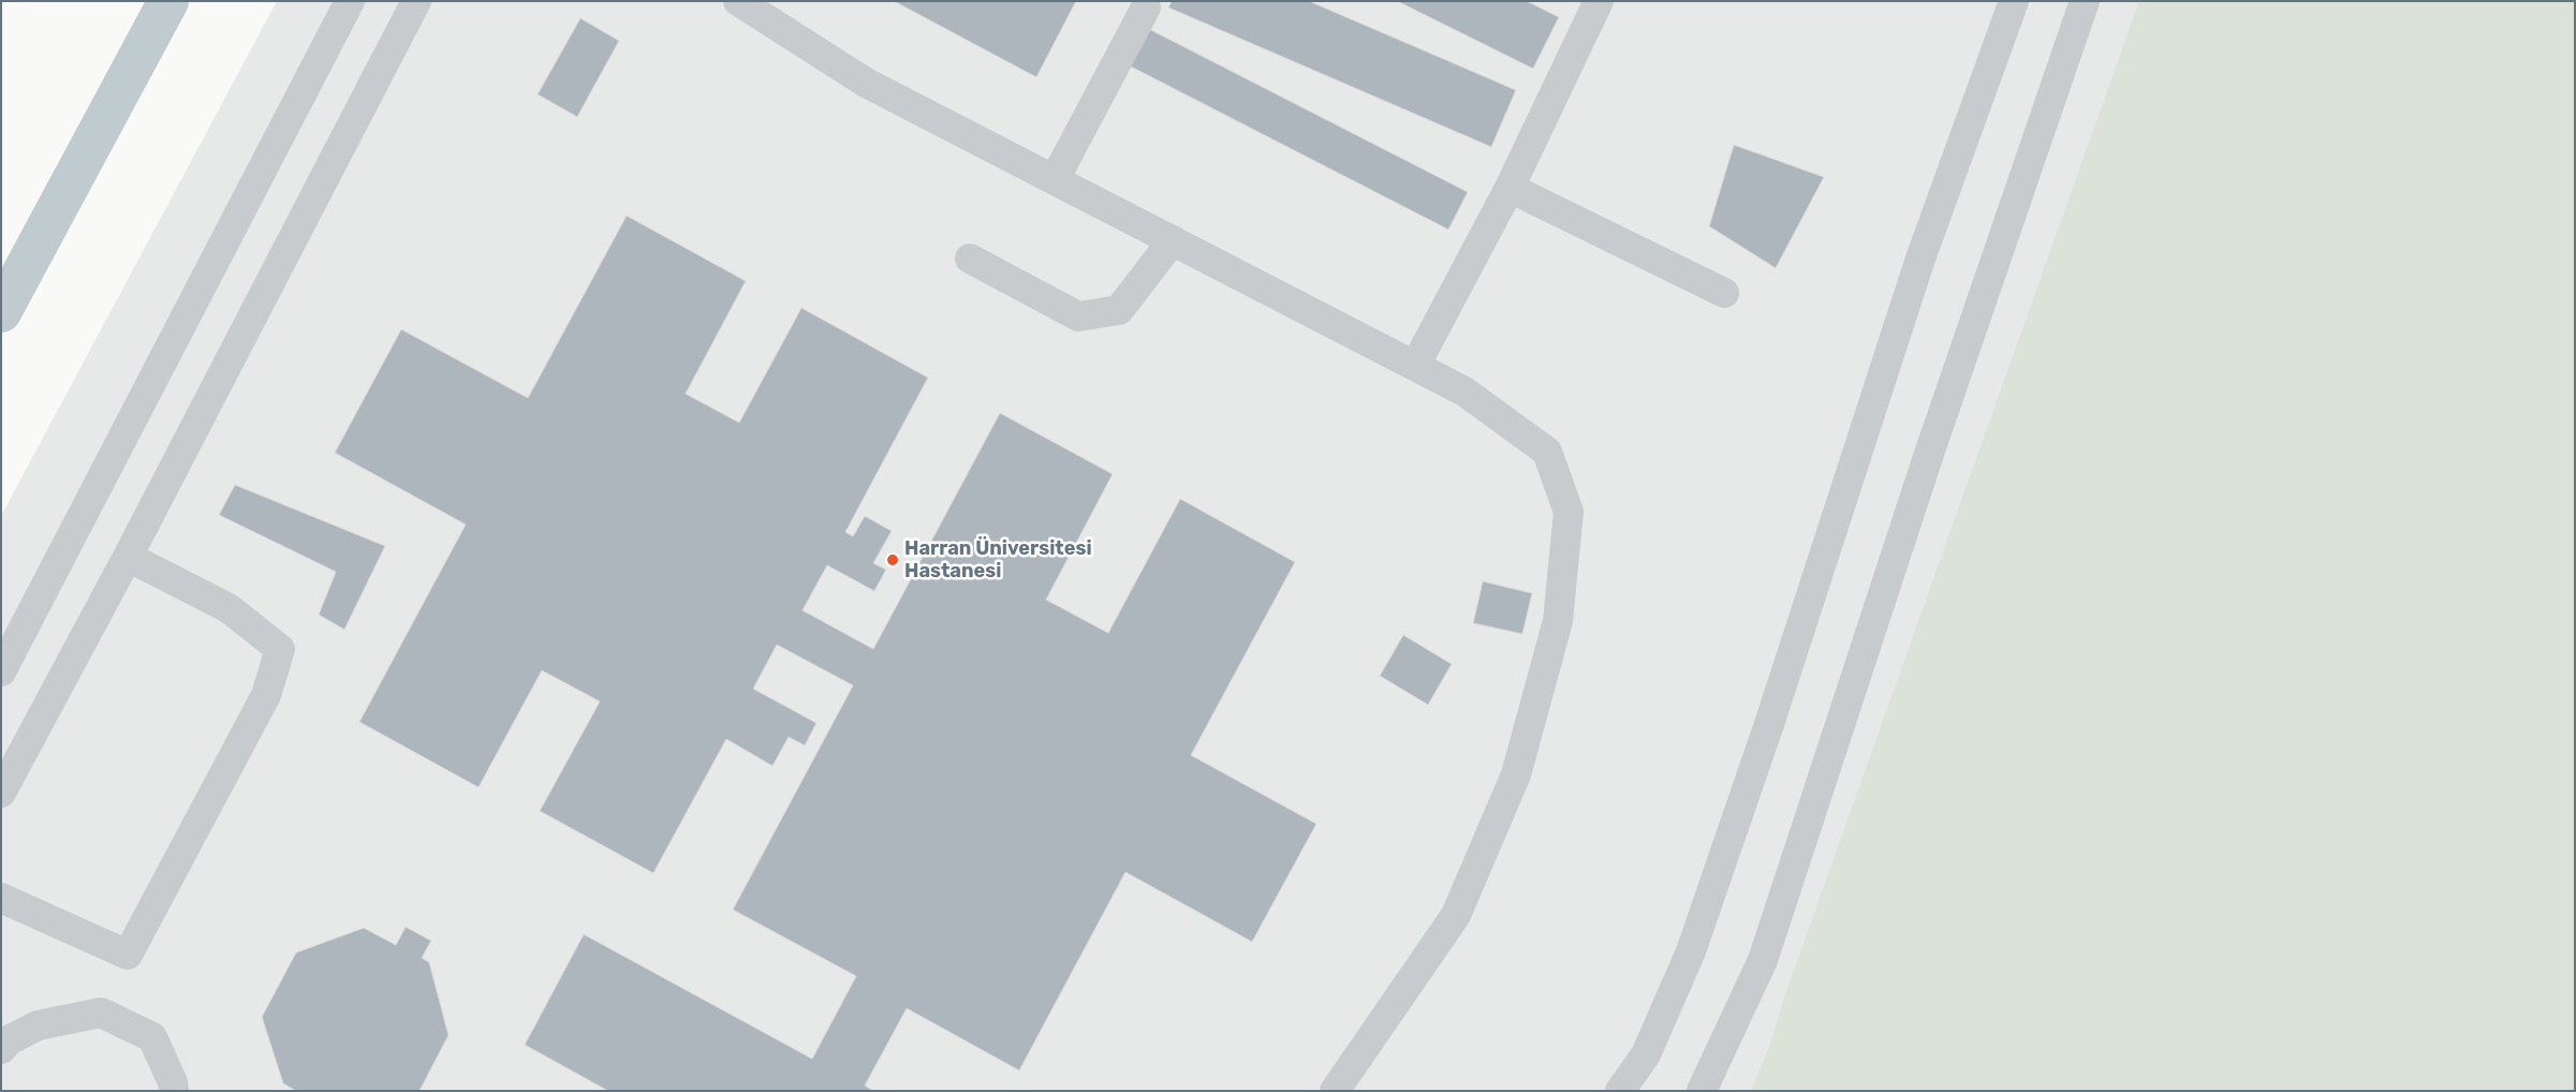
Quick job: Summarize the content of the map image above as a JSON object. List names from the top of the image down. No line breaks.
{"places":["Harran Üniversitesi Hastanesi"]}
